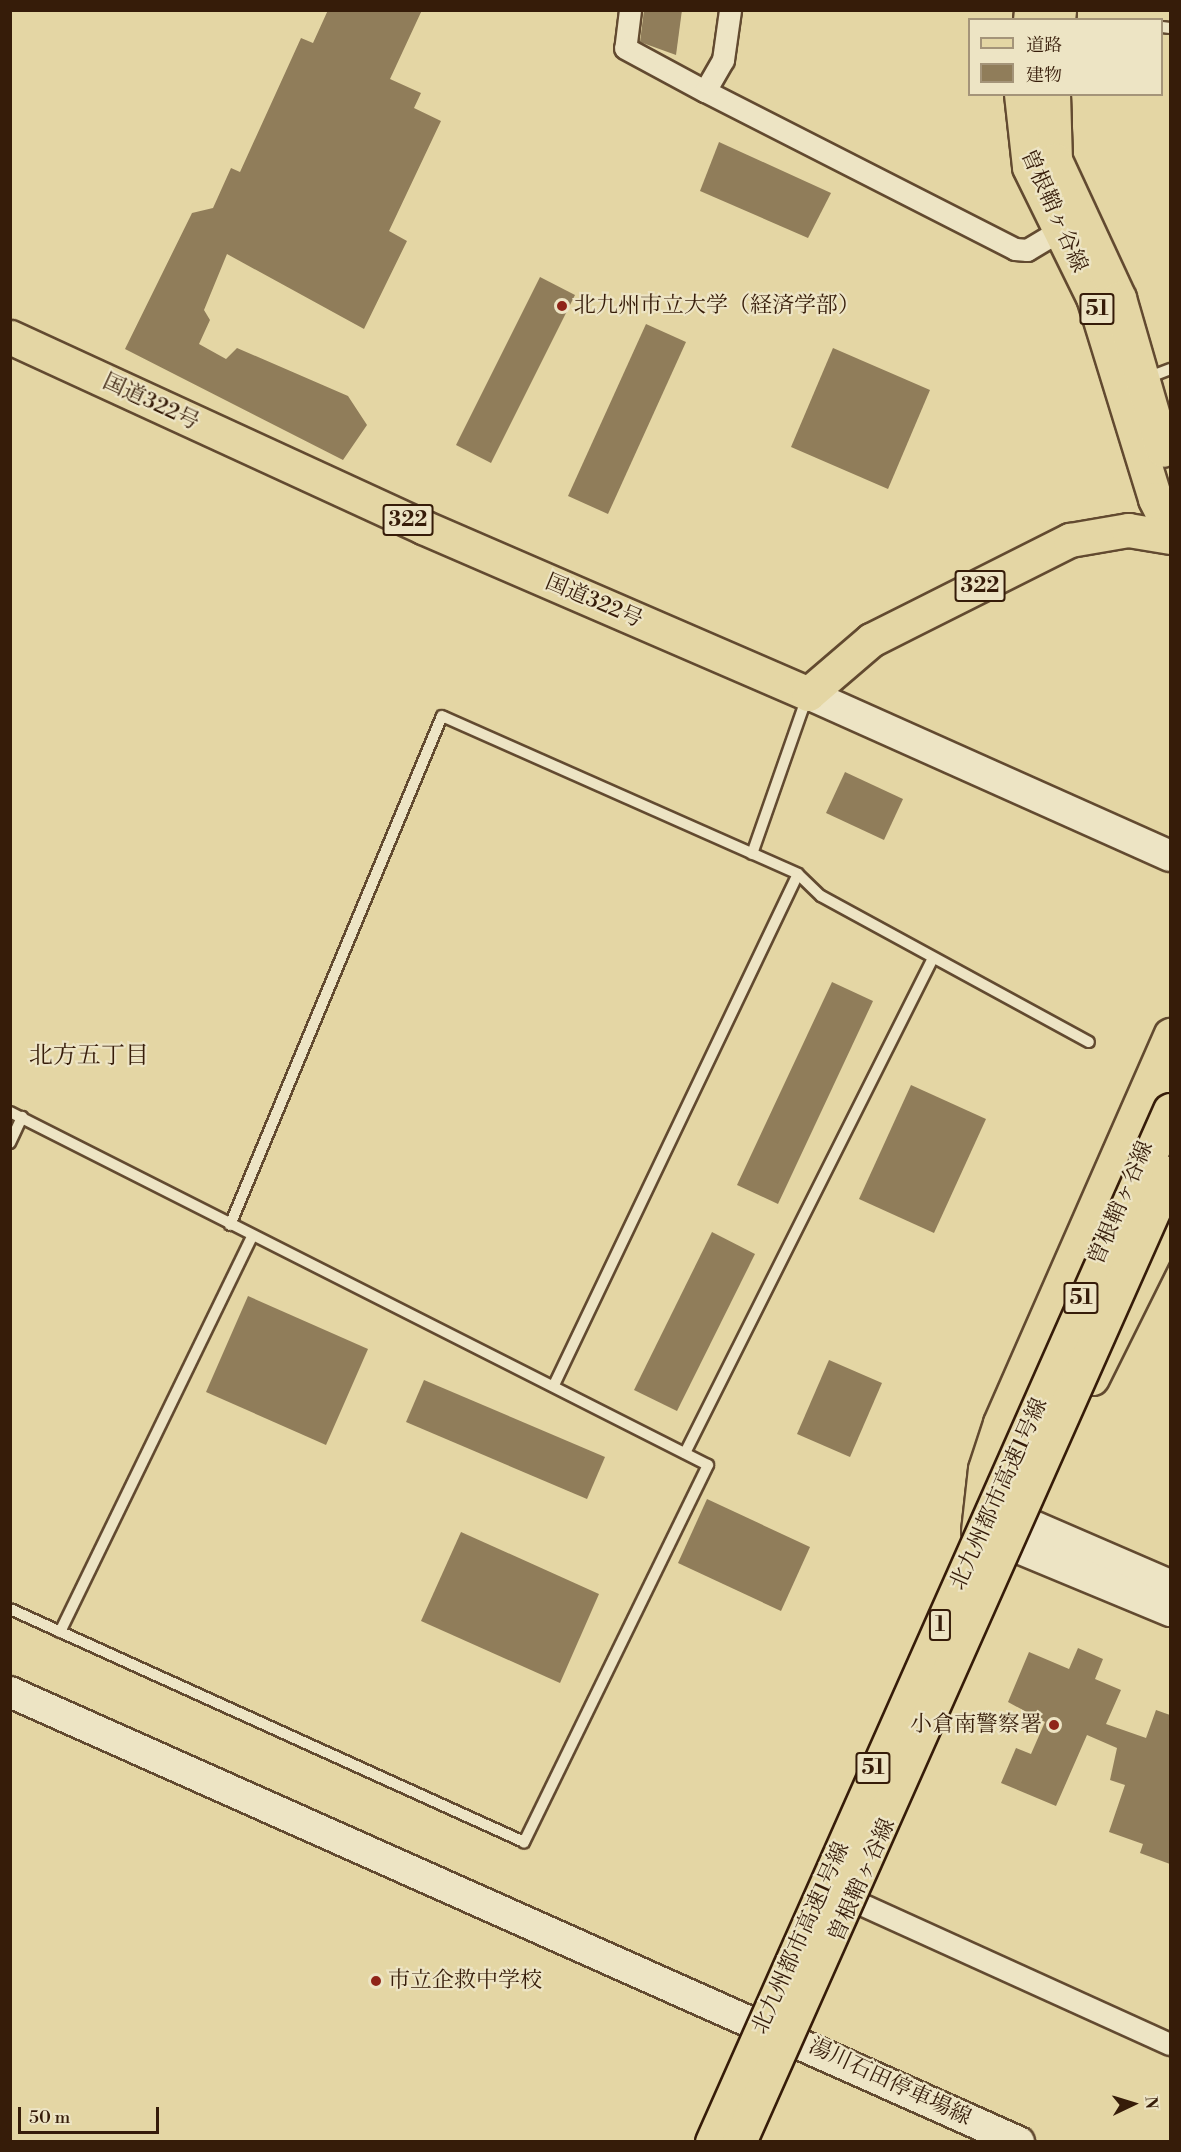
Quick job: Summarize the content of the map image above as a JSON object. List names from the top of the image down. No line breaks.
{"streets":{"main road":["曽根鞘ヶ谷線","51","国道322号","322","北九州都市高速1号線","1"],"street":["湯川石田停車場線"]},"crossings":[["曽根鞘ヶ谷線","北九州都市高速1号線"],["曽根鞘ヶ谷線","湯川石田停車場線"],["国道322号","322"]],"districts":["北方五丁目"],"places":["北九州市立大学（経済学部）","小倉南警察署","市立企救中学校"],"legend":["道路","建物"],"scale_bar":"50 m","north":"right"}
